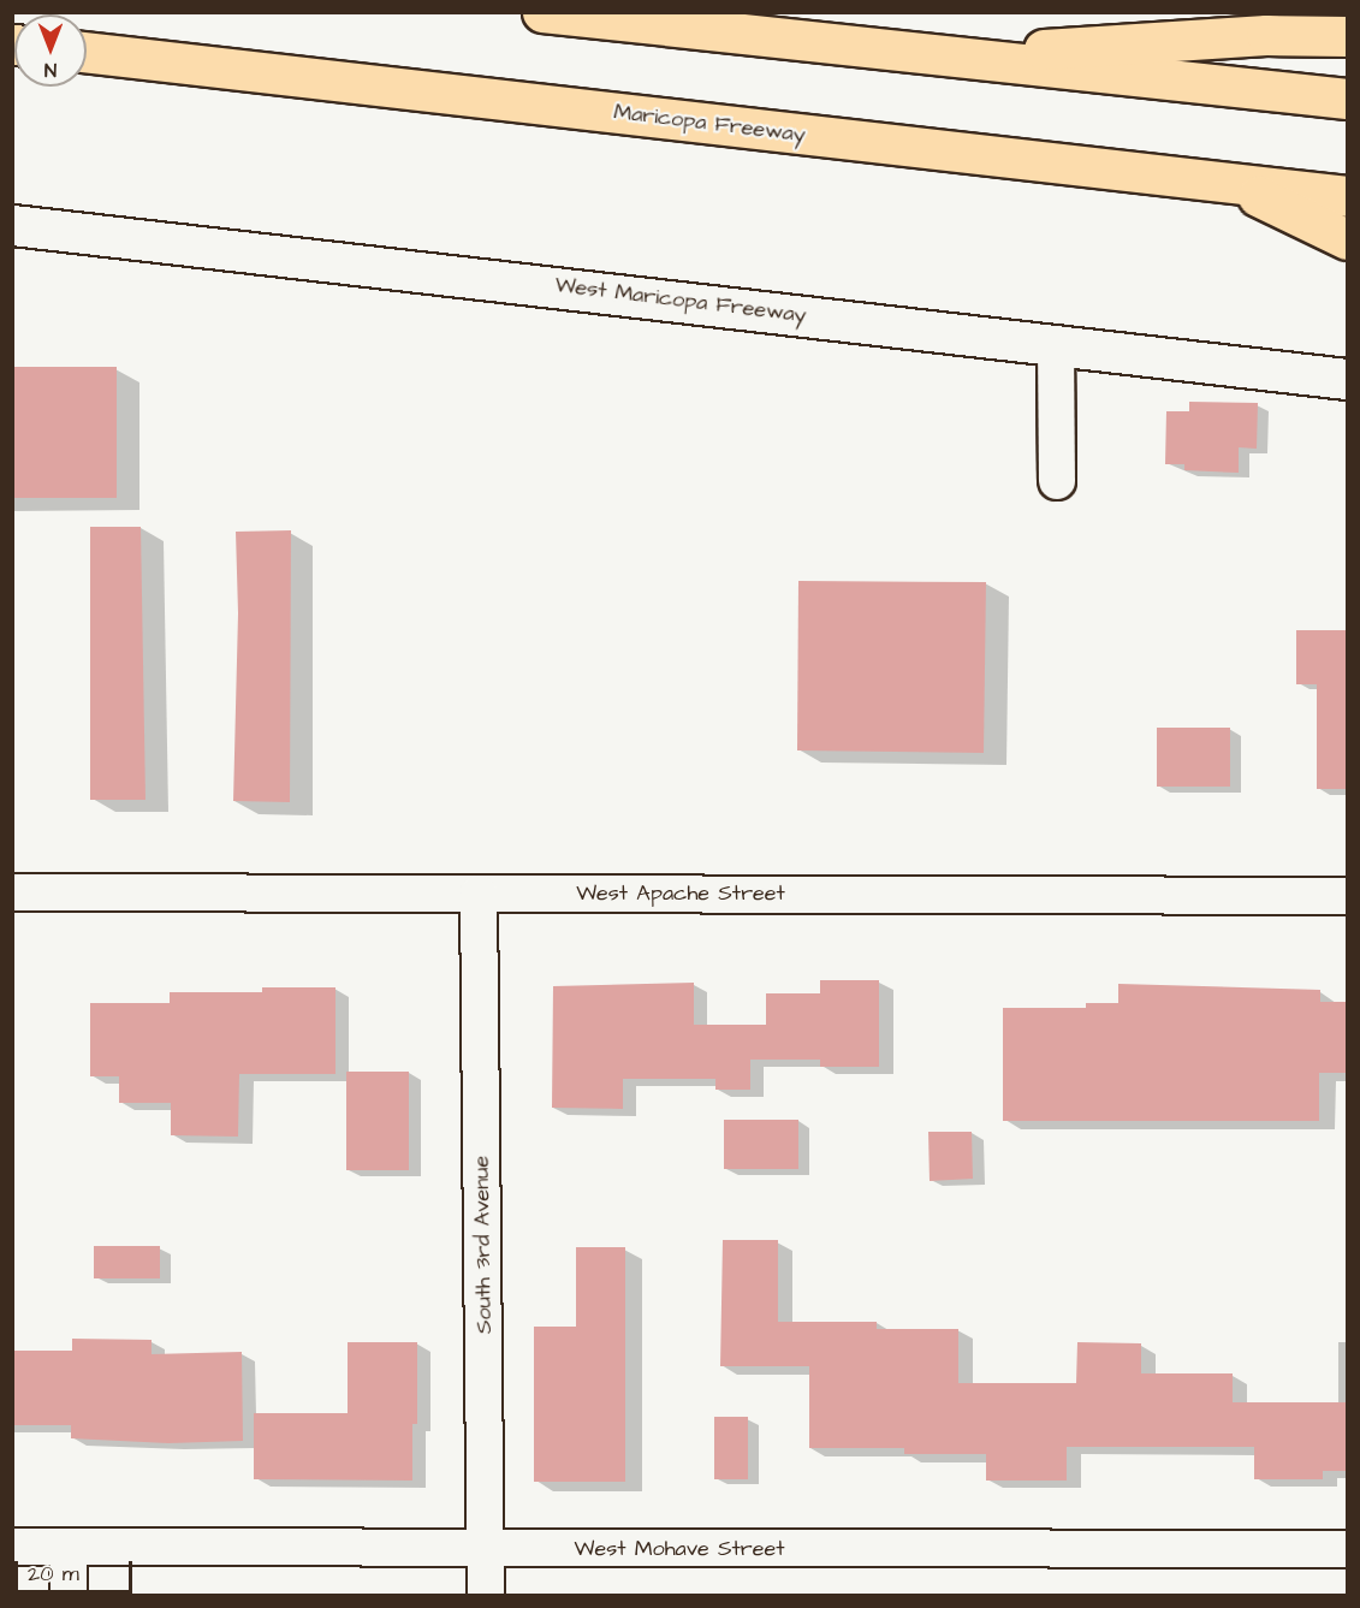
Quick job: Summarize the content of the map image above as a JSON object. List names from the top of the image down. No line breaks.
{"streets":{"highway":["Maricopa Freeway"],"main road":["West Maricopa Freeway"],"street":["West Apache Street","South 3rd Avenue","West Mohave Street"]},"crossings":[["West Apache Street","South 3rd Avenue"],["South 3rd Avenue","West Mohave Street"]],"scale_bar":"20 m","north":"bottom"}
